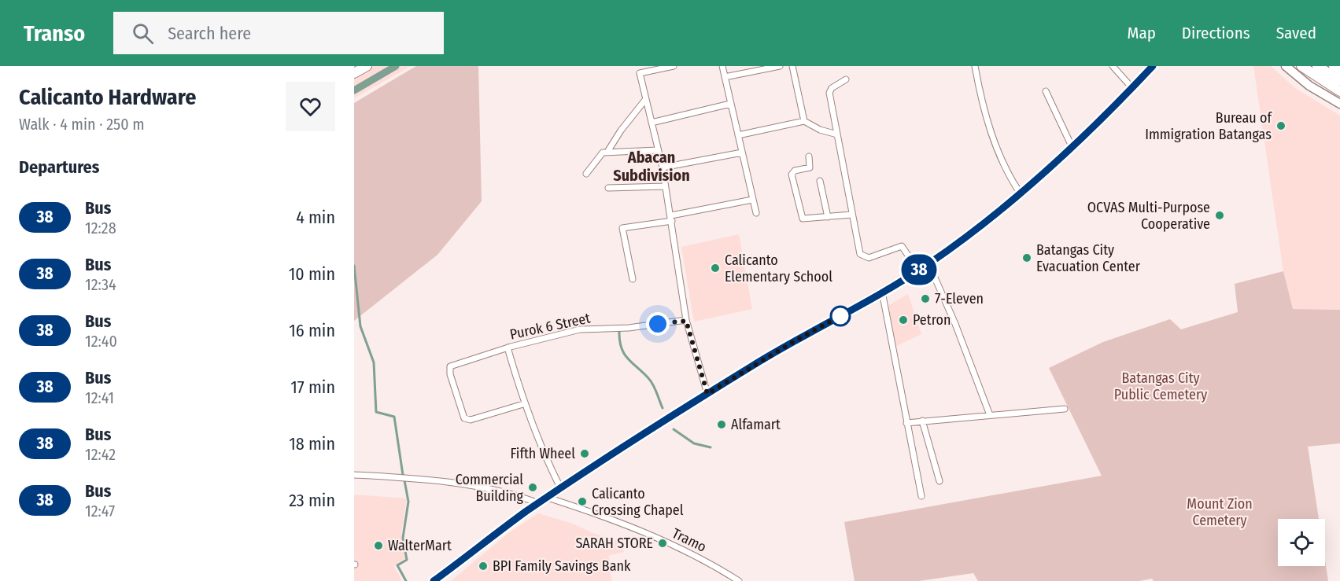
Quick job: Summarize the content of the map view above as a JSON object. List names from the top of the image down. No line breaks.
{"streets":{"street":["Purok 6 Street","Tramo"]},"districts":["Abacan Subdivision"],"parks":["Batangas City Public Cemetery","Mount Zion Cemetery"],"places":["Bureau of Immigration Batangas","OCVAS Multi-Purpose Cooperative","Batangas City Evacuation Center","Calicanto Elementary School","7-Eleven","Petron","Alfamart","Fifth Wheel","Commercial Building","Calicanto Crossing Chapel","SARAH STORE","WalterMart","BPI Family Savings Bank"],"lines":["bus line 38"],"page":{"header":"Transo","search":"Search here","nav":["Map","Directions","Saved"],"heading":[["Calicanto Hardware","Walk · 4 min · 250 m"],"Departures"],"on_map":"38","list":[{"mark":"38","name":"Bus","note":"12:28","value":"4 min"},{"mark":"38","name":"Bus","note":"12:34","value":"10 min"},{"mark":"38","name":"Bus","note":"12:40","value":"16 min"},{"mark":"38","name":"Bus","note":"12:41","value":"17 min"},{"mark":"38","name":"Bus","note":"12:42","value":"18 min"},{"mark":"38","name":"Bus","note":"12:47","value":"23 min"}]}}
